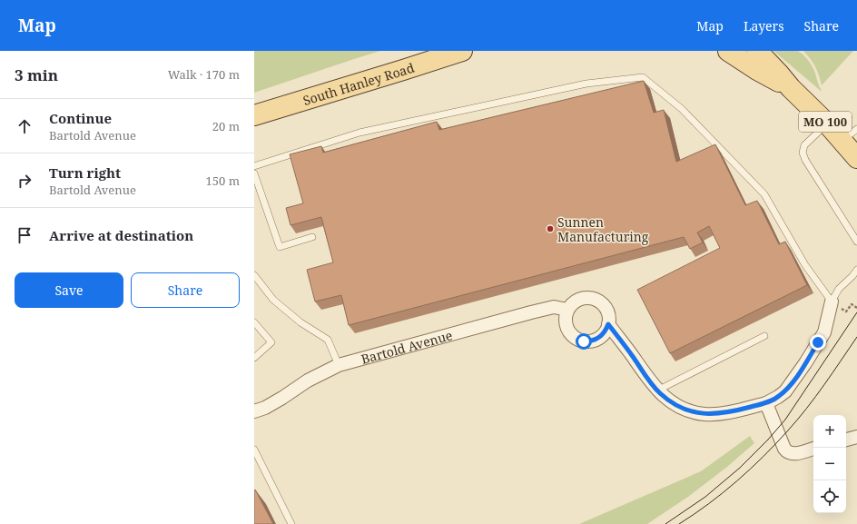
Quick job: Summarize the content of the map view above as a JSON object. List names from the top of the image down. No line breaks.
{"streets":{"main road":["South Hanley Road","MO 100"],"street":["Bartold Avenue"]},"places":["Sunnen Manufacturing"],"page":{"header":"Map","nav":["Map","Layers","Share"],"heading":["3 min","Walk · 170 m"],"list":[["Continue","Bartold Avenue","20 m"],["Turn right","Bartold Avenue","150 m"],"Arrive at destination"],"buttons":["Save","Share"],"map_buttons":["+","−"]}}
